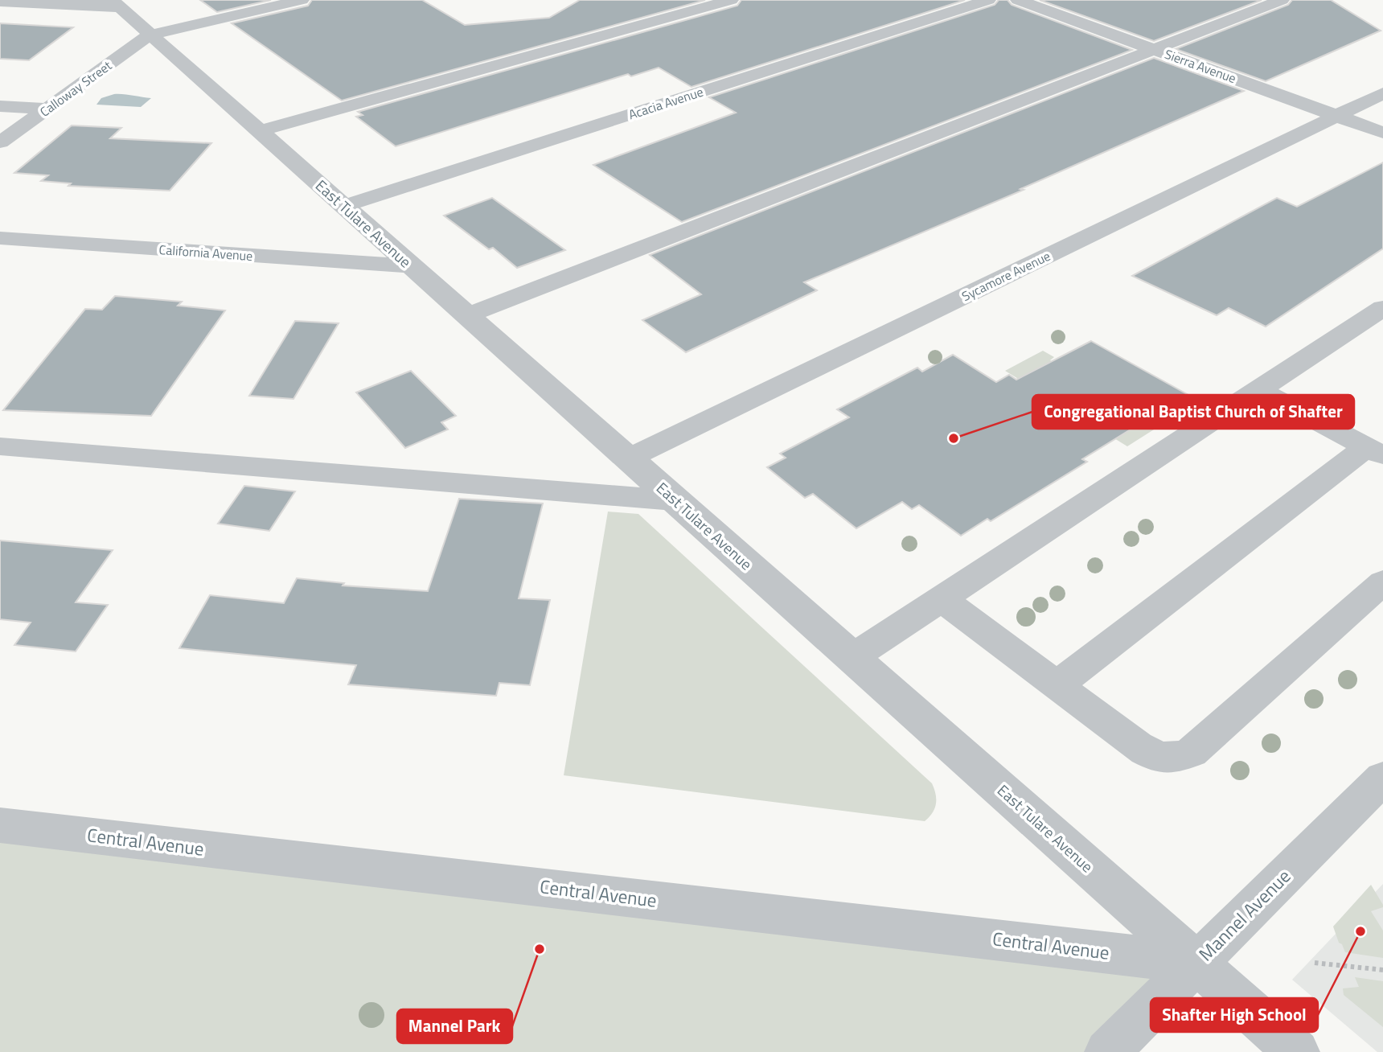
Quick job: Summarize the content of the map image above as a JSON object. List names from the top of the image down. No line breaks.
{"streets":{"street":["Sierra Avenue","Calloway Street","Acacia Avenue","East Tulare Avenue","California Avenue","Sycamore Avenue","Central Avenue","Mannel Avenue"]},"crossings":[["Sierra Avenue","Sycamore Avenue"],["Calloway Street","East Tulare Avenue"],["Acacia Avenue","East Tulare Avenue"],["East Tulare Avenue","California Avenue"],["East Tulare Avenue","Sycamore Avenue"],["East Tulare Avenue","Central Avenue"],["East Tulare Avenue","Mannel Avenue"],["Central Avenue","Mannel Avenue"]],"places":["Congregational Baptist Church of Shafter","Shafter High School","Mannel Park"]}
